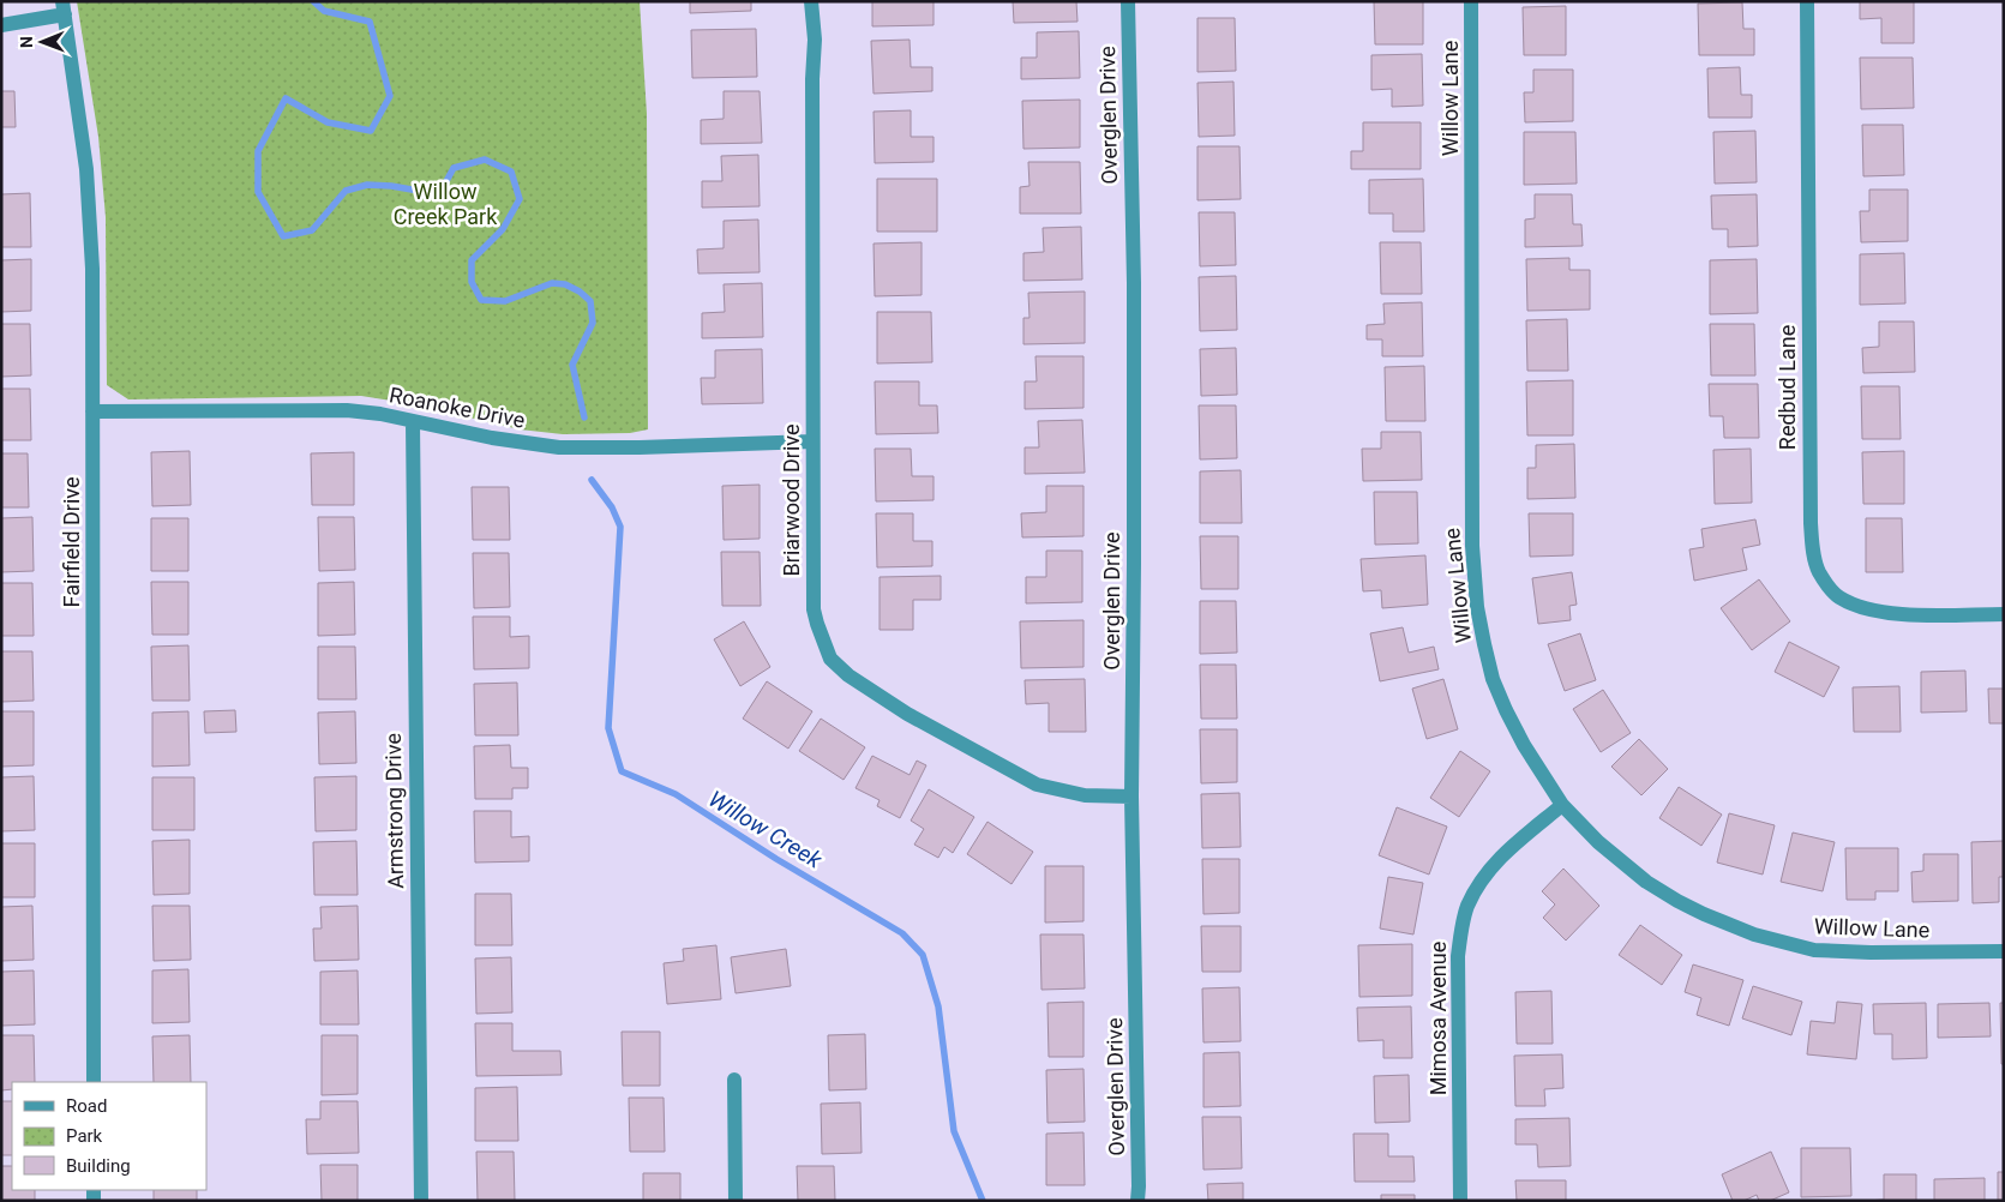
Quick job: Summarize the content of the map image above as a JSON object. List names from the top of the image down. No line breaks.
{"streets":{"street":["Willow Lane","Overglen Drive","Redbud Lane","Roanoke Drive","Briarwood Drive","Fairfield Drive","Armstrong Drive","Mimosa Avenue"]},"crossings":[["Willow Lane","Mimosa Avenue"],["Overglen Drive","Briarwood Drive"],["Roanoke Drive","Briarwood Drive"],["Roanoke Drive","Fairfield Drive"],["Roanoke Drive","Armstrong Drive"]],"water":["Willow Creek"],"parks":["Willow Creek Park"],"legend":["Road","Park","Building"],"north":"left"}
